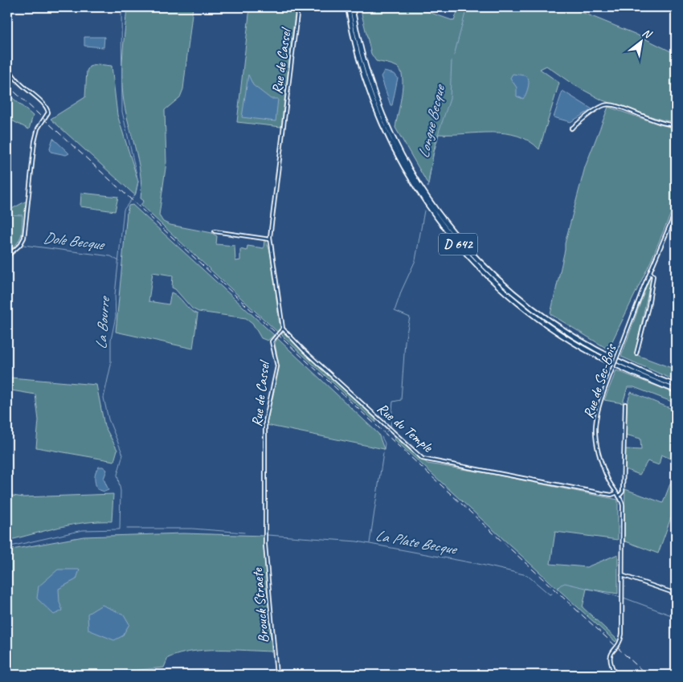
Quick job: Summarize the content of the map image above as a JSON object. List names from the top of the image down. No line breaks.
{"streets":{"highway":["D 642"],"street":["Rue de Cassel","Rue de Sec-Bois","Rue du Temple","Brouck Straete"]},"crossings":[["Rue de Cassel","Rue du Temple"],["Rue de Cassel","Brouck Straete"],["Rue de Sec-Bois","Rue du Temple"]],"water":["Longue Becque","Dole Becque","La Bourre","La Plate Becque"],"north":"top right"}
